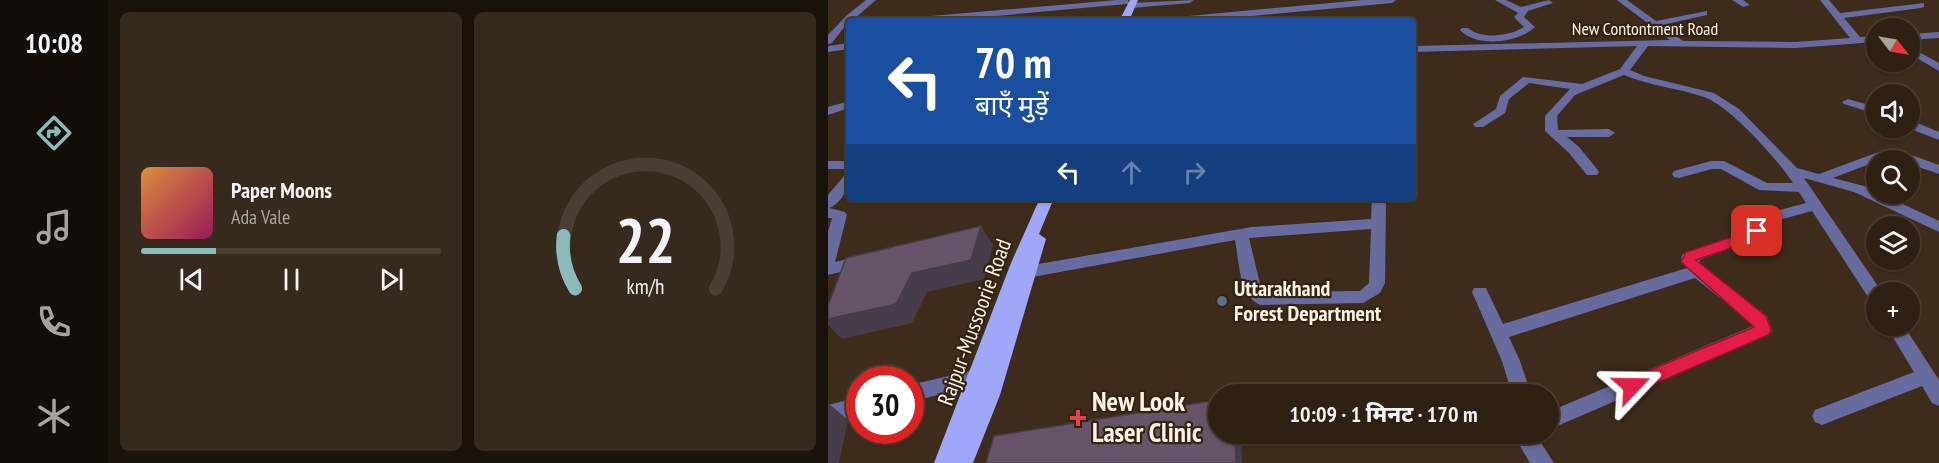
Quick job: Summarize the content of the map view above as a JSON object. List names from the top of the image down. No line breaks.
{"streets":{"main road":["Rajpur-Mussoorie Road"],"street":["New Contontment Road"]},"places":{"other":["Uttarakhand Forest Department"],"health":["New Look Laser Clinic"]},"north":"bottom right","page":{"tabs":"10:08","map_buttons":"+","turn":["70 m","बाएँ मुड़ें"],"song":["Paper Moons","Ada Vale"],"limit":"30","trip":"10:09 · 1 मिनट · 170 m","gauge":["22","km/h"]}}
